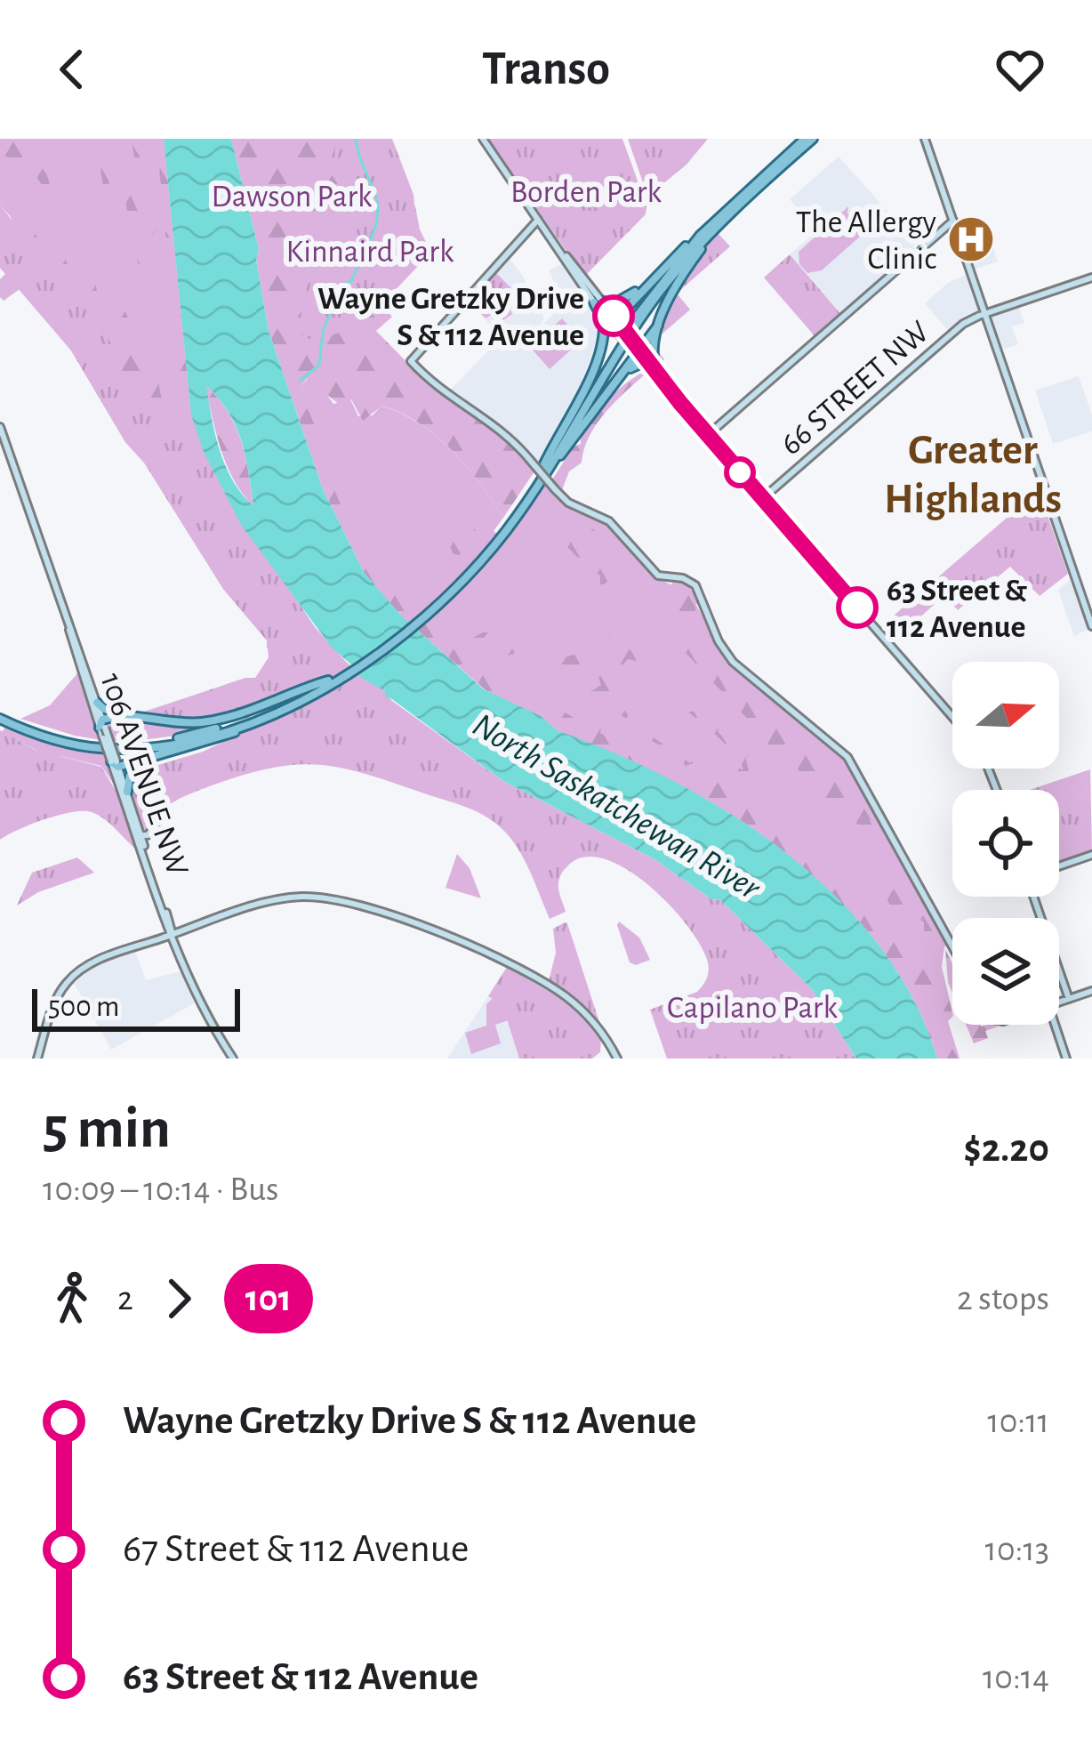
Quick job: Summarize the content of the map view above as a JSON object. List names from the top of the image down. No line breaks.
{"streets":{"street":["66 STREET NW","106 AVENUE NW"]},"districts":["Greater Highlands"],"water":["North Saskatchewan River"],"parks":["Borden Park","Dawson Park","Kinnaird Park","Capilano Park"],"places":{"hospital":["The Allergy Clinic"],"other":["Wayne Gretzky Drive S & 112 Avenue","63 Street & 112 Avenue"]},"lines":["bus line 101"],"scale_bar":"500 m","north":"right","page":{"header":"Transo","scale":"500 m","heading":["5 min","10:09 – 10:14 · Bus","$2.20"],"legs":["2","101","2 stops"],"list":[{"name":"Wayne Gretzky Drive S & 112 Avenue","value":"10:11"},{"name":"67 Street & 112 Avenue","value":"10:13"},{"name":"63 Street & 112 Avenue","value":"10:14"}]}}
